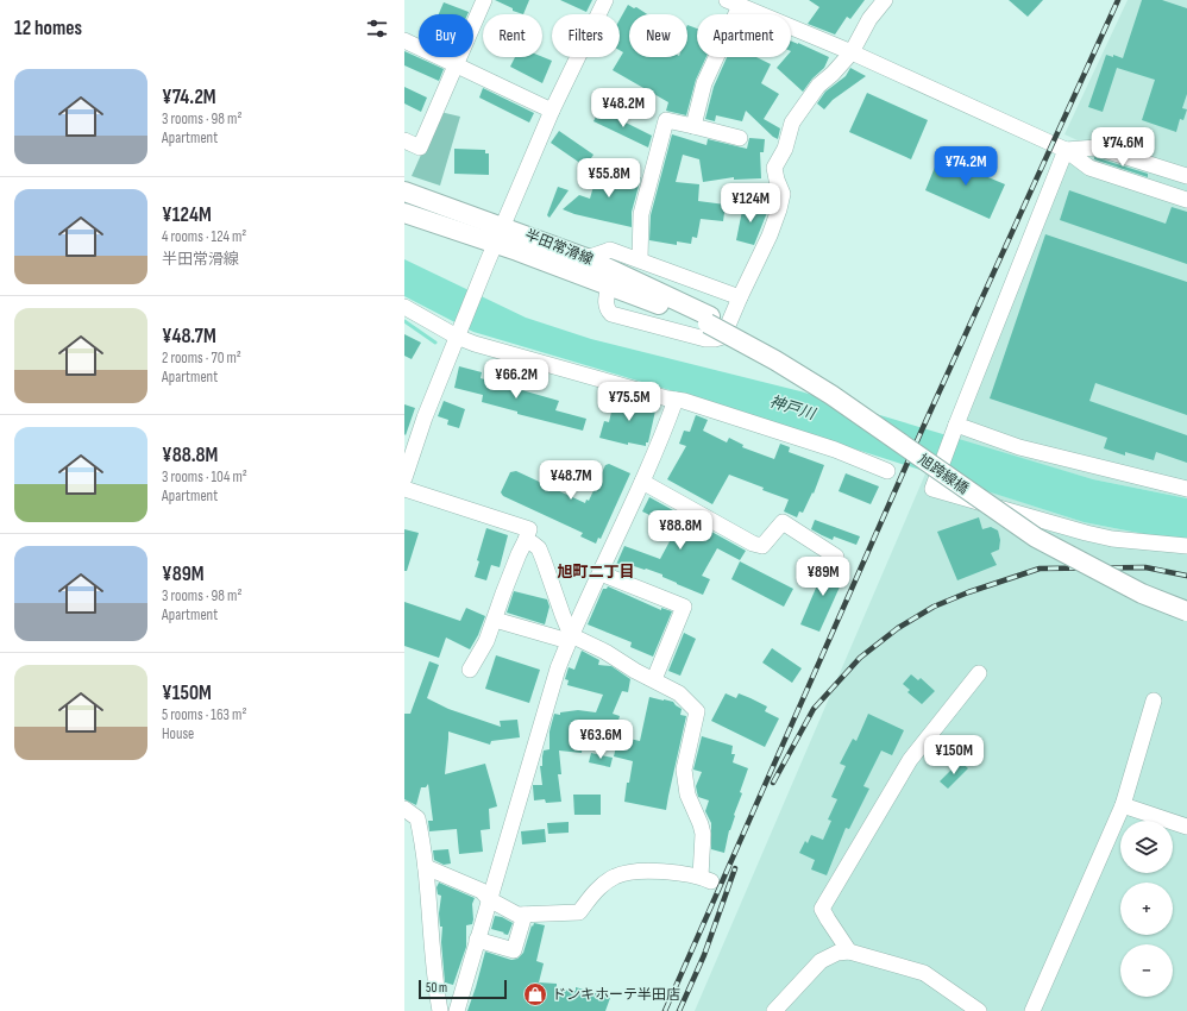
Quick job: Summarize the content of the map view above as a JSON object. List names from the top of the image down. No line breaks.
{"streets":{"main road":["半田常滑線","旭跨線橋"]},"crossings":[["半田常滑線","旭跨線橋"]],"districts":["旭町二丁目"],"water":["神戸川"],"places":{"shop":["ドンキホーテ半田店"]},"scale_bar":"50 m","page":{"heading":"12 homes","chip":["Buy","Rent","Filters","New","Apartment"],"list":[{"name":"¥74.2M","note":"3 rooms · 98 m² · Apartment"},{"name":"¥124M","note":"4 rooms · 124 m² · 半田常滑線"},{"name":"¥48.7M","note":"2 rooms · 70 m² · Apartment"},{"name":"¥88.8M","note":"3 rooms · 104 m² · Apartment"},{"name":"¥89M","note":"3 rooms · 98 m² · Apartment"},{"name":"¥150M","note":"5 rooms · 163 m² · House"}],"price":["¥48.2M","¥74.6M","¥74.2M","¥55.8M","¥124M","¥66.2M","¥75.5M","¥48.7M","¥88.8M","¥89M","¥63.6M","¥150M"],"map_buttons":["+","−"],"scale":"50 m"}}
